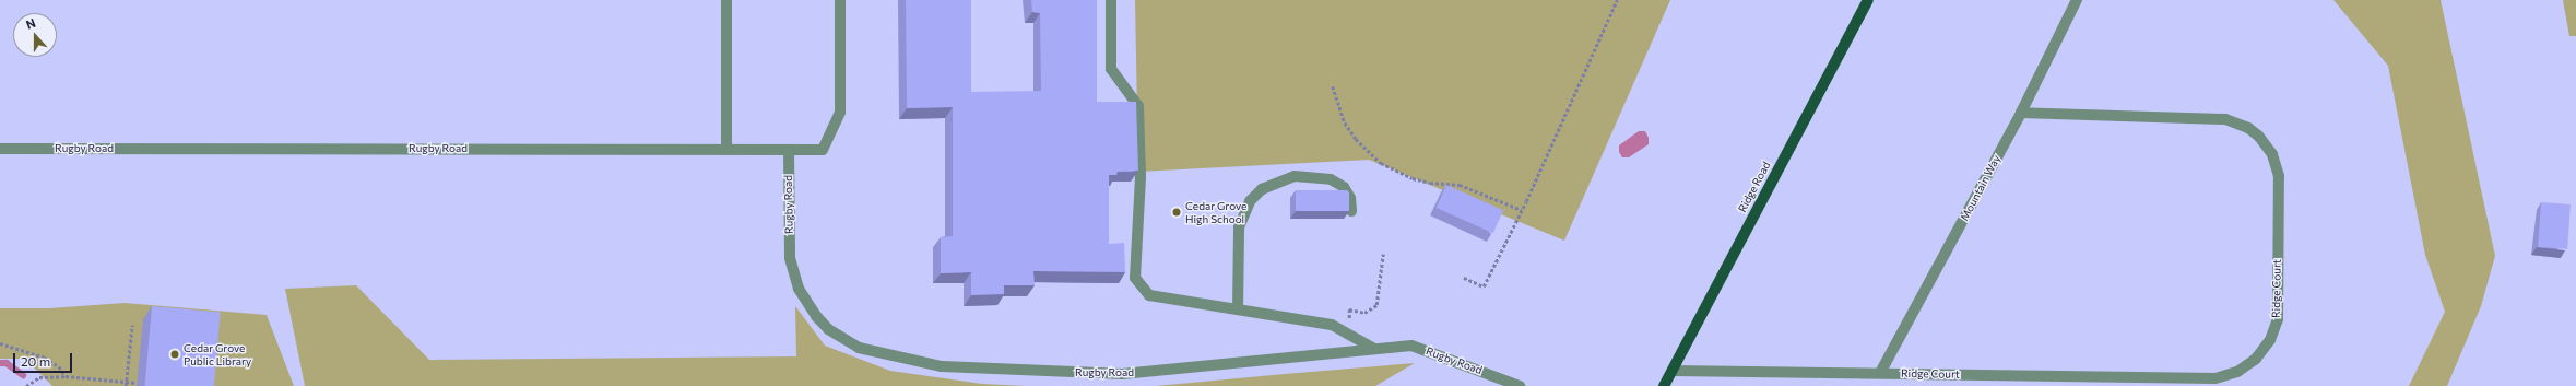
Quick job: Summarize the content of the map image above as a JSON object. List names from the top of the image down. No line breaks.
{"streets":{"main road":["Ridge Road"],"street":["Rugby Road","Mountain Way","Ridge Court"]},"crossings":[["Ridge Road","Ridge Court"],["Mountain Way","Ridge Court"]],"places":["Cedar Grove High School","Cedar Grove Public Library"],"scale_bar":"20 m","north":"top"}
